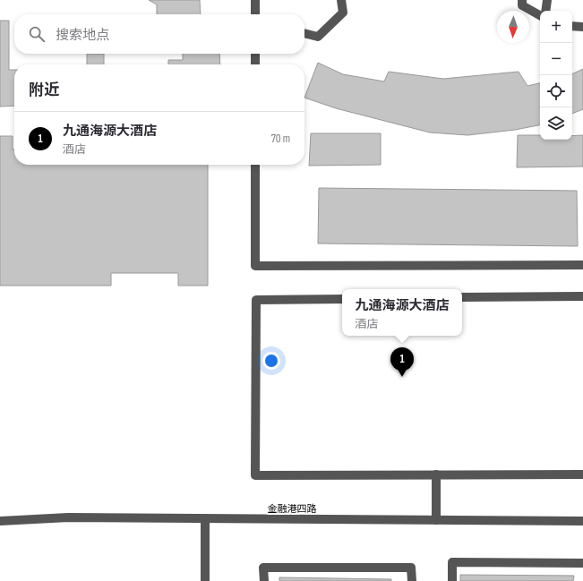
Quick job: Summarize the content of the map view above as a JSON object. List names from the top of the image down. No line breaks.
{"streets":{"street":["金融港四路"]},"north":"bottom","page":{"map_buttons":["+","−"],"search":"搜索地点","heading":"附近","list":[{"mark":"1","name":"九通海源大酒店","note":"酒店","value":"70 m"}],"popup":["九通海源大酒店","酒店"],"pins":"1"}}
